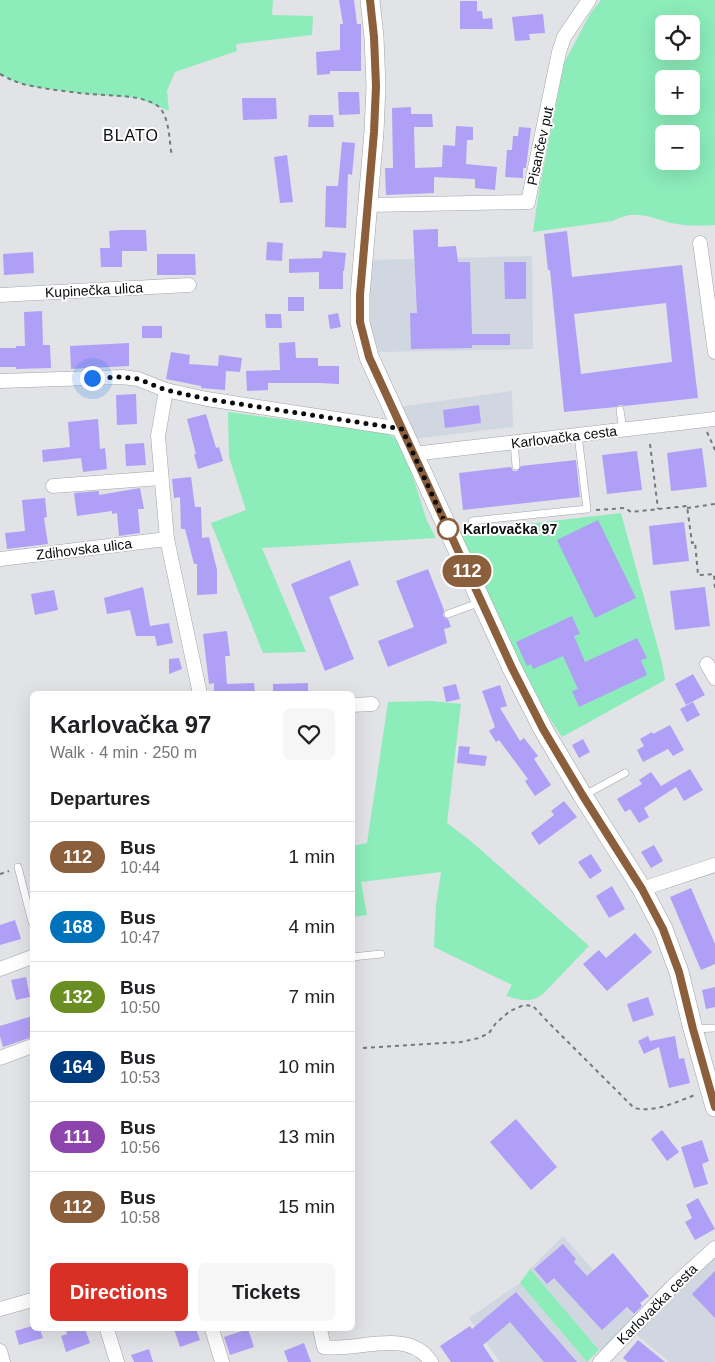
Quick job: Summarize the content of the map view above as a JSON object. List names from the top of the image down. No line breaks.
{"streets":{"street":["Pisančev put","Kupinečka ulica","Karlovačka cesta","Zdihovska ulica"]},"districts":["BLATO"],"places":["Karlovačka 97"],"lines":["bus line 112"],"page":{"on_map":"112","map_buttons":["+","−"],"heading":[["Karlovačka 97","Walk · 4 min · 250 m"],"Departures"],"list":[{"mark":"112","name":"Bus","note":"10:44","value":"1 min"},{"mark":"168","name":"Bus","note":"10:47","value":"4 min"},{"mark":"132","name":"Bus","note":"10:50","value":"7 min"},{"mark":"164","name":"Bus","note":"10:53","value":"10 min"},{"mark":"111","name":"Bus","note":"10:56","value":"13 min"},{"mark":"112","name":"Bus","note":"10:58","value":"15 min"}],"buttons":["Directions","Tickets"]}}
